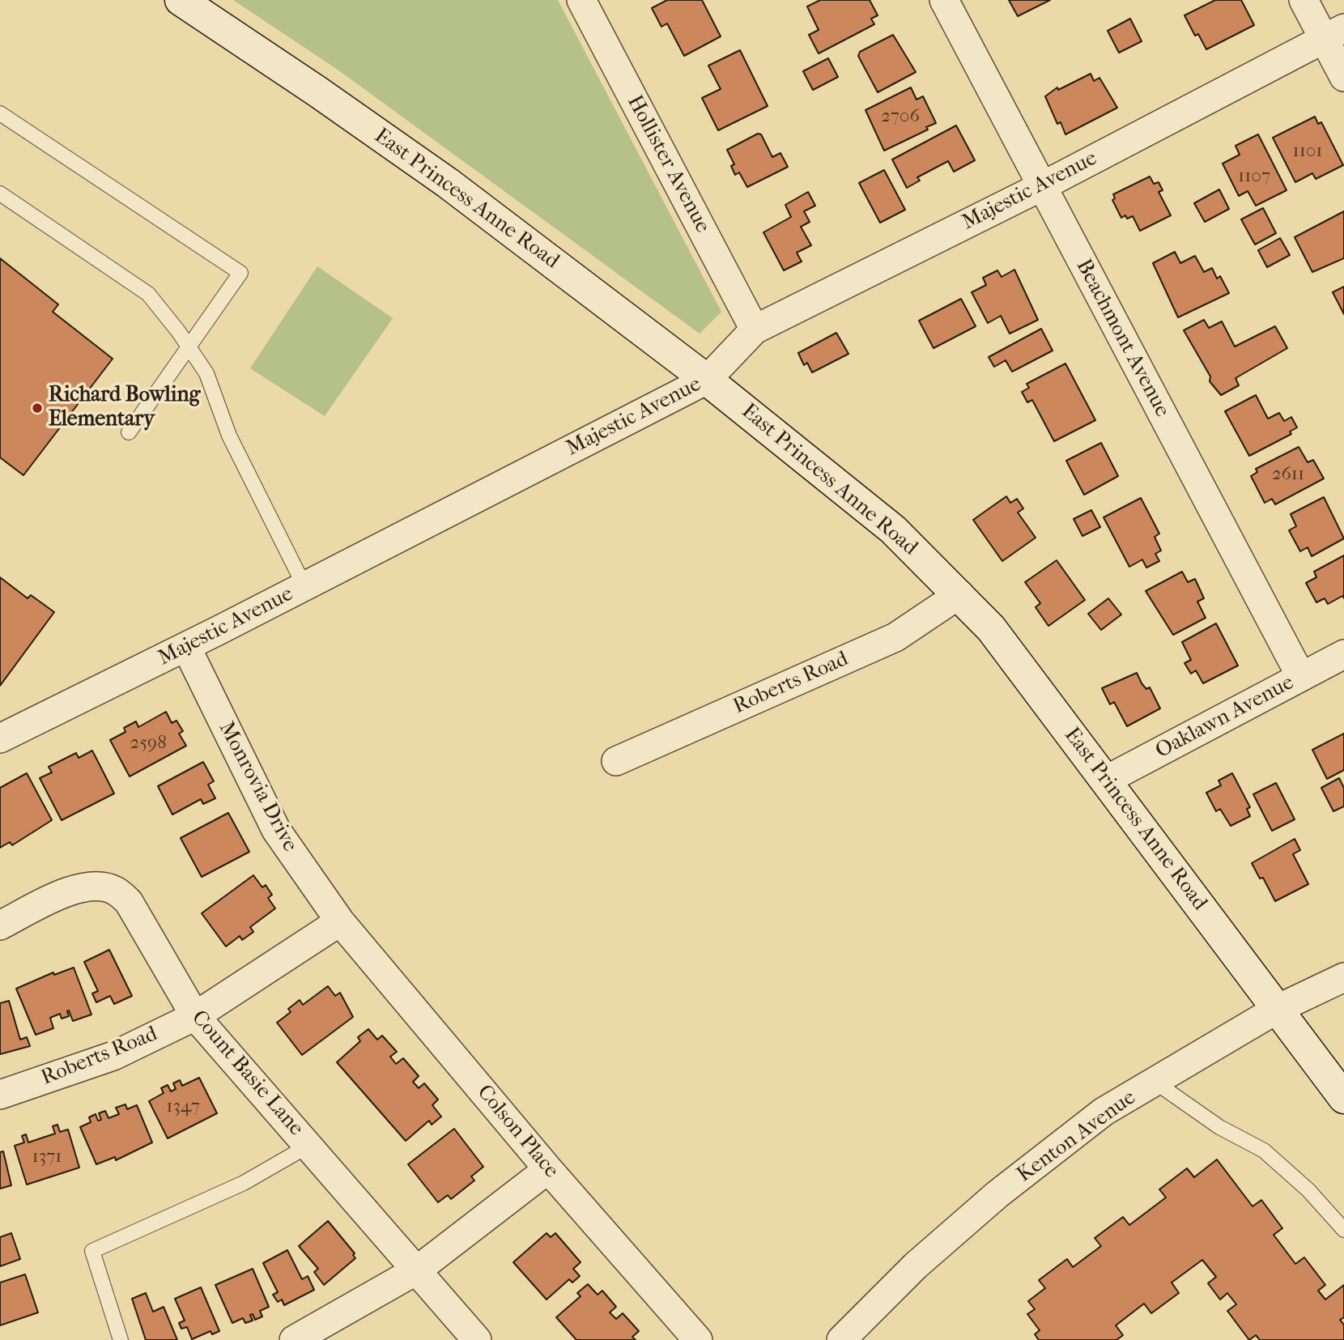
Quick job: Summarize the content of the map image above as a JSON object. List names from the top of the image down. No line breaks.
{"streets":{"main road":["East Princess Anne Road"],"street":["Hollister Avenue","Majestic Avenue","Beachmont Avenue","Roberts Road","Oaklawn Avenue","Monrovia Drive","Count Basie Lane","Colson Place","Kenton Avenue"]},"crossings":[["Hollister Avenue","Majestic Avenue"],["Majestic Avenue","East Princess Anne Road"],["Majestic Avenue","Beachmont Avenue"],["Majestic Avenue","Monrovia Drive"],["East Princess Anne Road","Roberts Road"],["East Princess Anne Road","Oaklawn Avenue"],["East Princess Anne Road","Kenton Avenue"],["Beachmont Avenue","Oaklawn Avenue"],["Roberts Road","Monrovia Drive"],["Roberts Road","Count Basie Lane"],["Roberts Road","Colson Place"],["Monrovia Drive","Colson Place"]],"places":["Richard Bowling Elementary"],"house_numbers":["2706","1101","1107","2611","2598","1347","1371"]}
